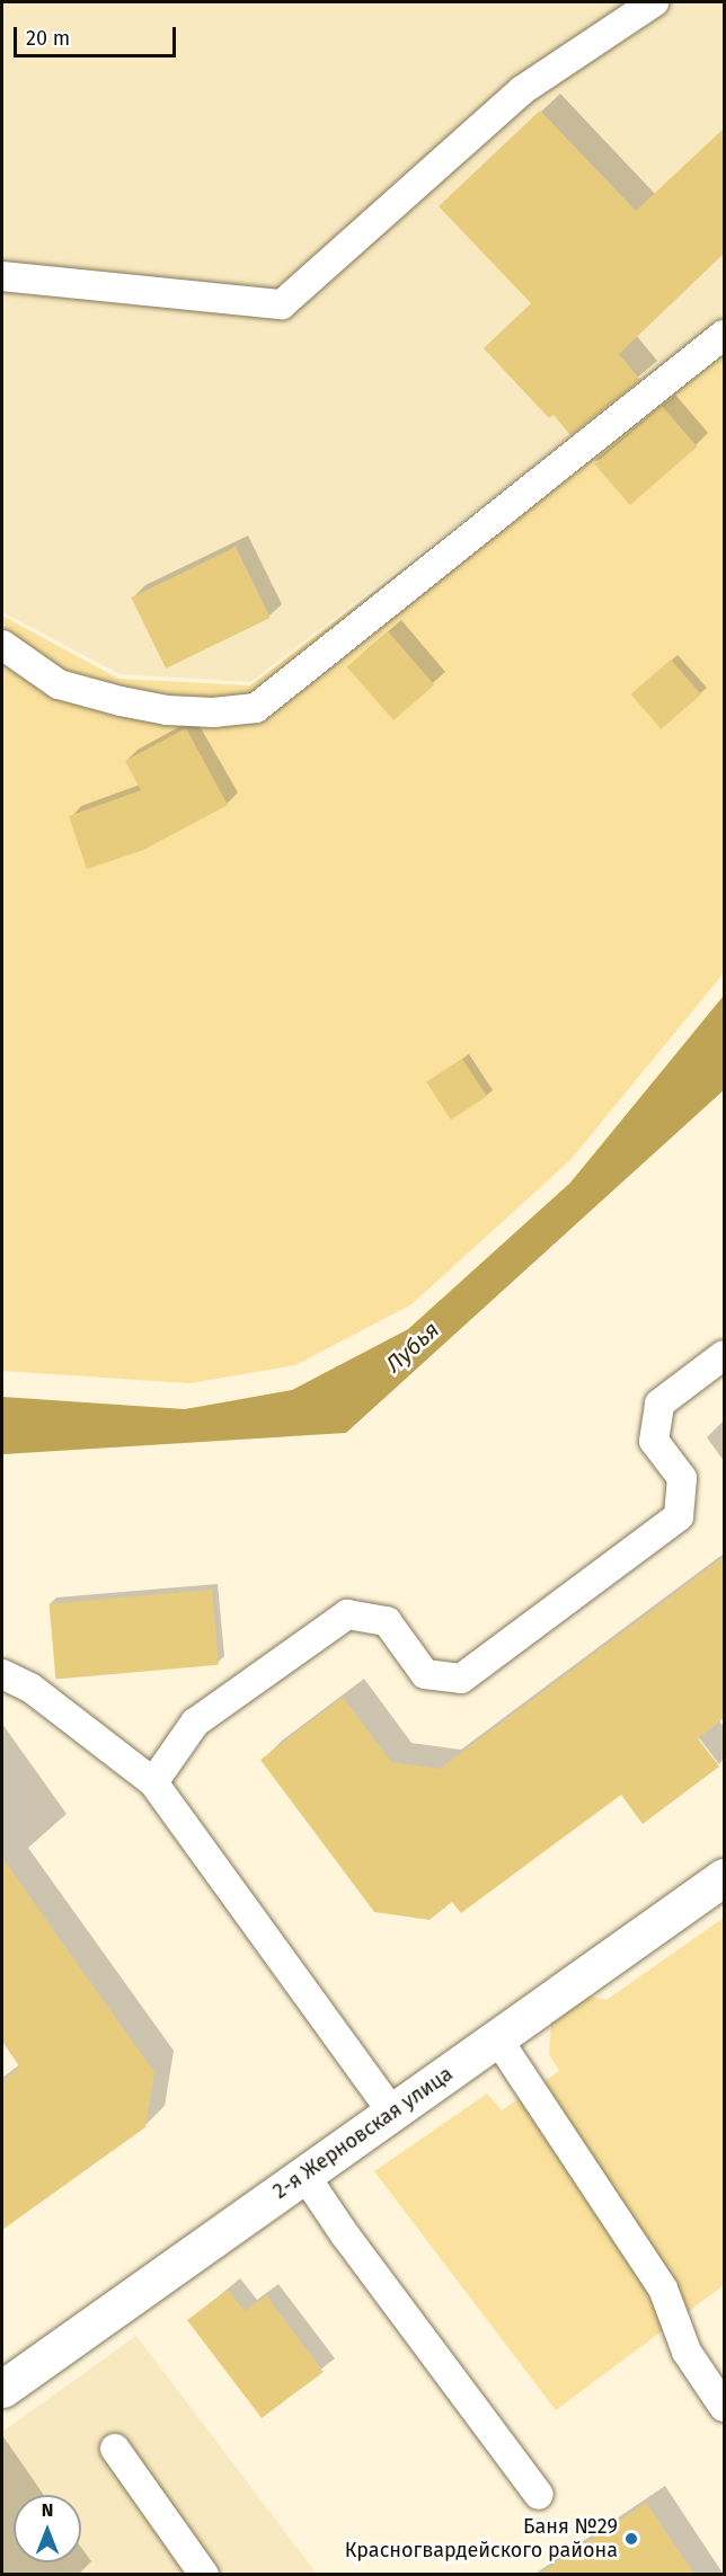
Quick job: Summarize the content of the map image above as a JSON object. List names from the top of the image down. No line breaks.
{"streets":{"street":["2-я Жерновская улица"]},"water":["Лубья"],"places":["Баня №29 Красногвардейского района"],"scale_bar":"20 m","north":"top"}
